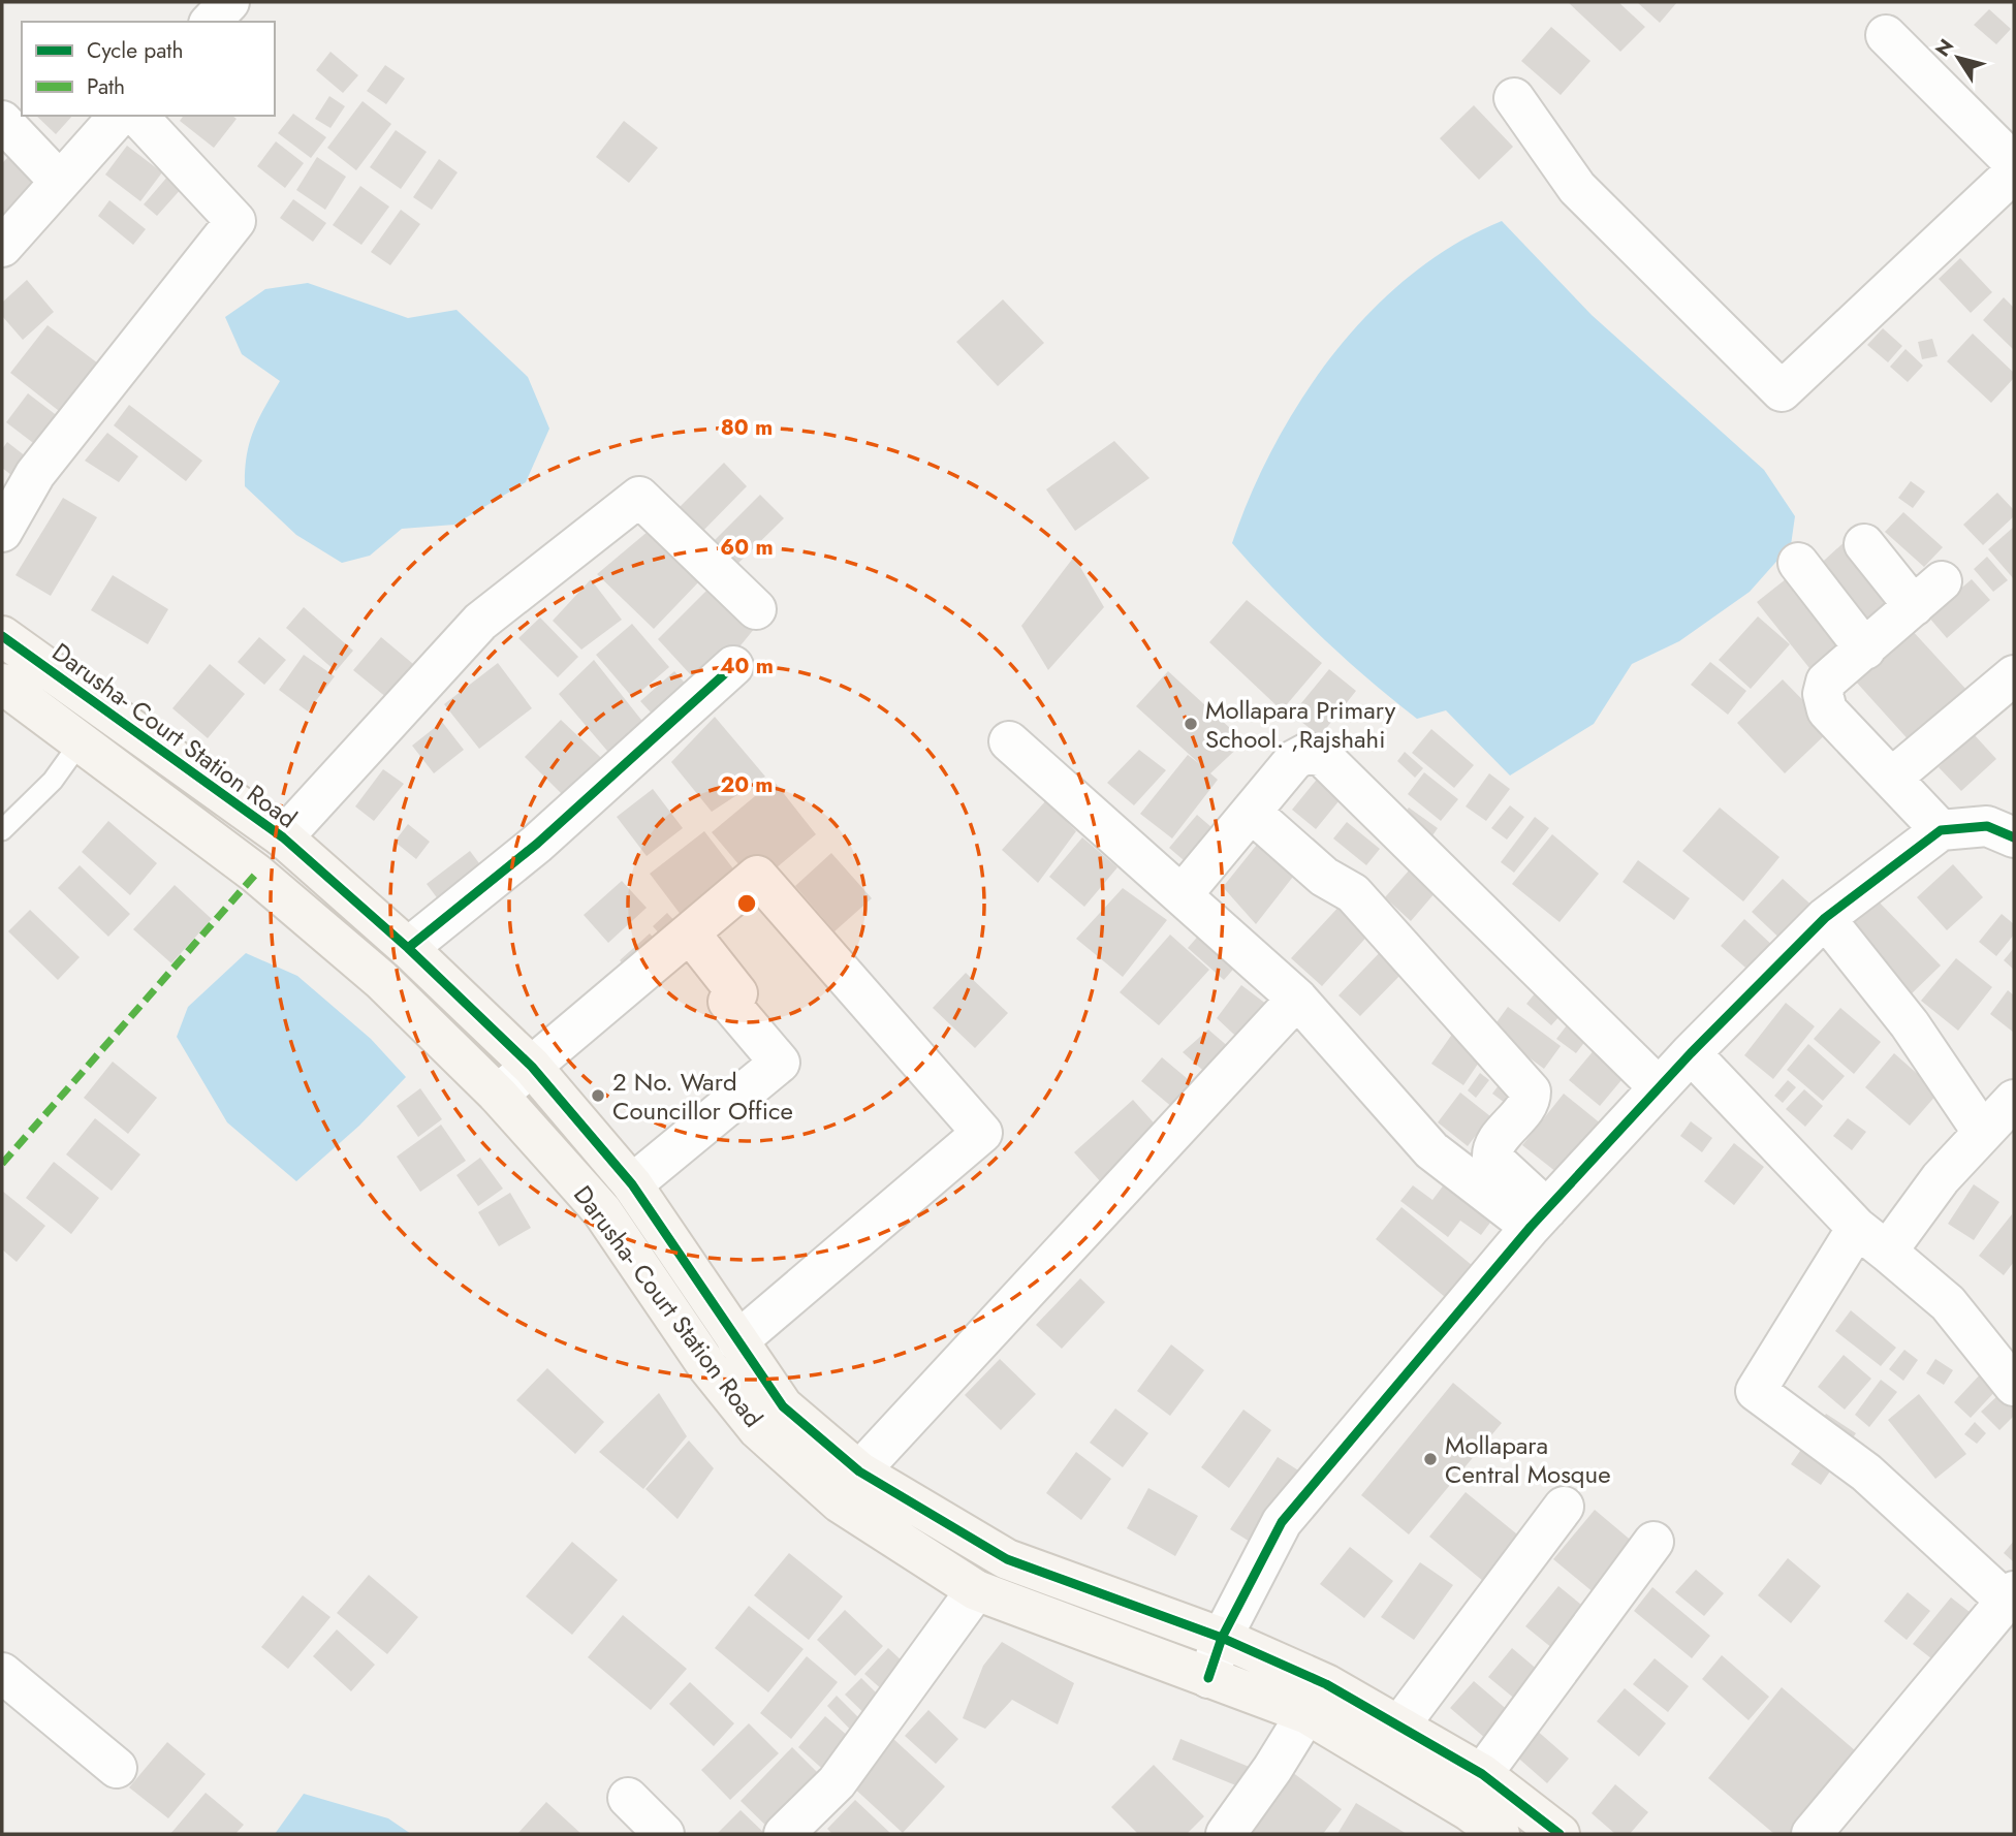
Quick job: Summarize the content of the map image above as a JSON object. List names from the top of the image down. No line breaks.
{"streets":{"street":["Darusha- Court Station Road"]},"places":["Mollapara Primary School. ,Rajshahi","2 No. Ward Councillor Office","Mollapara Central Mosque"],"legend":["Cycle path","Path"],"north":"top left","rings":["80 m","60 m","40 m","20 m"]}
